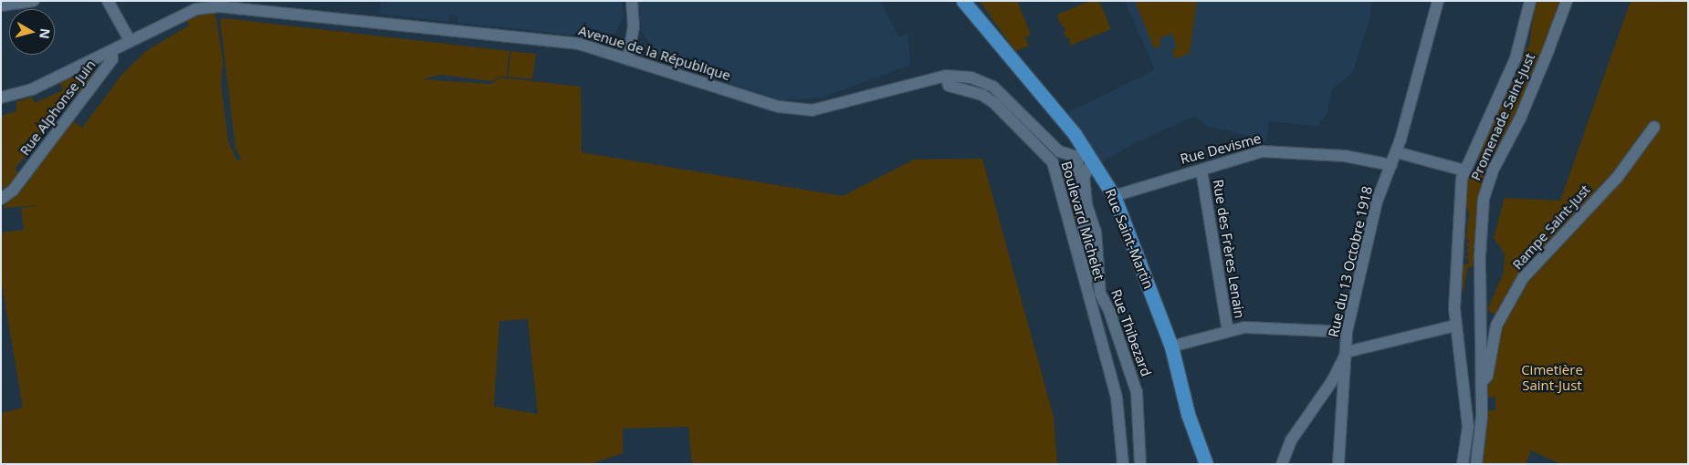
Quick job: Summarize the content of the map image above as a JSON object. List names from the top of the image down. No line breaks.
{"streets":{"main road":["Rue Saint-Martin"],"street":["Avenue de la République","Rue Alphonse Juin","Promenade Saint-Just","Rue Devisme","Boulevard Michelet","Rampe Saint-Just","Rue des Frères Lenain","Rue du 13 Octobre 1918","Rue Thibezard"]},"crossings":[["Avenue de la République","Rue Alphonse Juin"],["Avenue de la République","Boulevard Michelet"],["Avenue de la République","Rue Saint-Martin"],["Avenue de la République","Rue Thibezard"],["Promenade Saint-Just","Rampe Saint-Just"],["Rue Devisme","Rue Saint-Martin"],["Rue Devisme","Rue des Frères Lenain"],["Rue Devisme","Rue du 13 Octobre 1918"],["Boulevard Michelet","Rue Saint-Martin"],["Boulevard Michelet","Rue Thibezard"],["Rue Saint-Martin","Rue Thibezard"]],"parks":["Cimetière Saint-Just"],"north":"right"}
